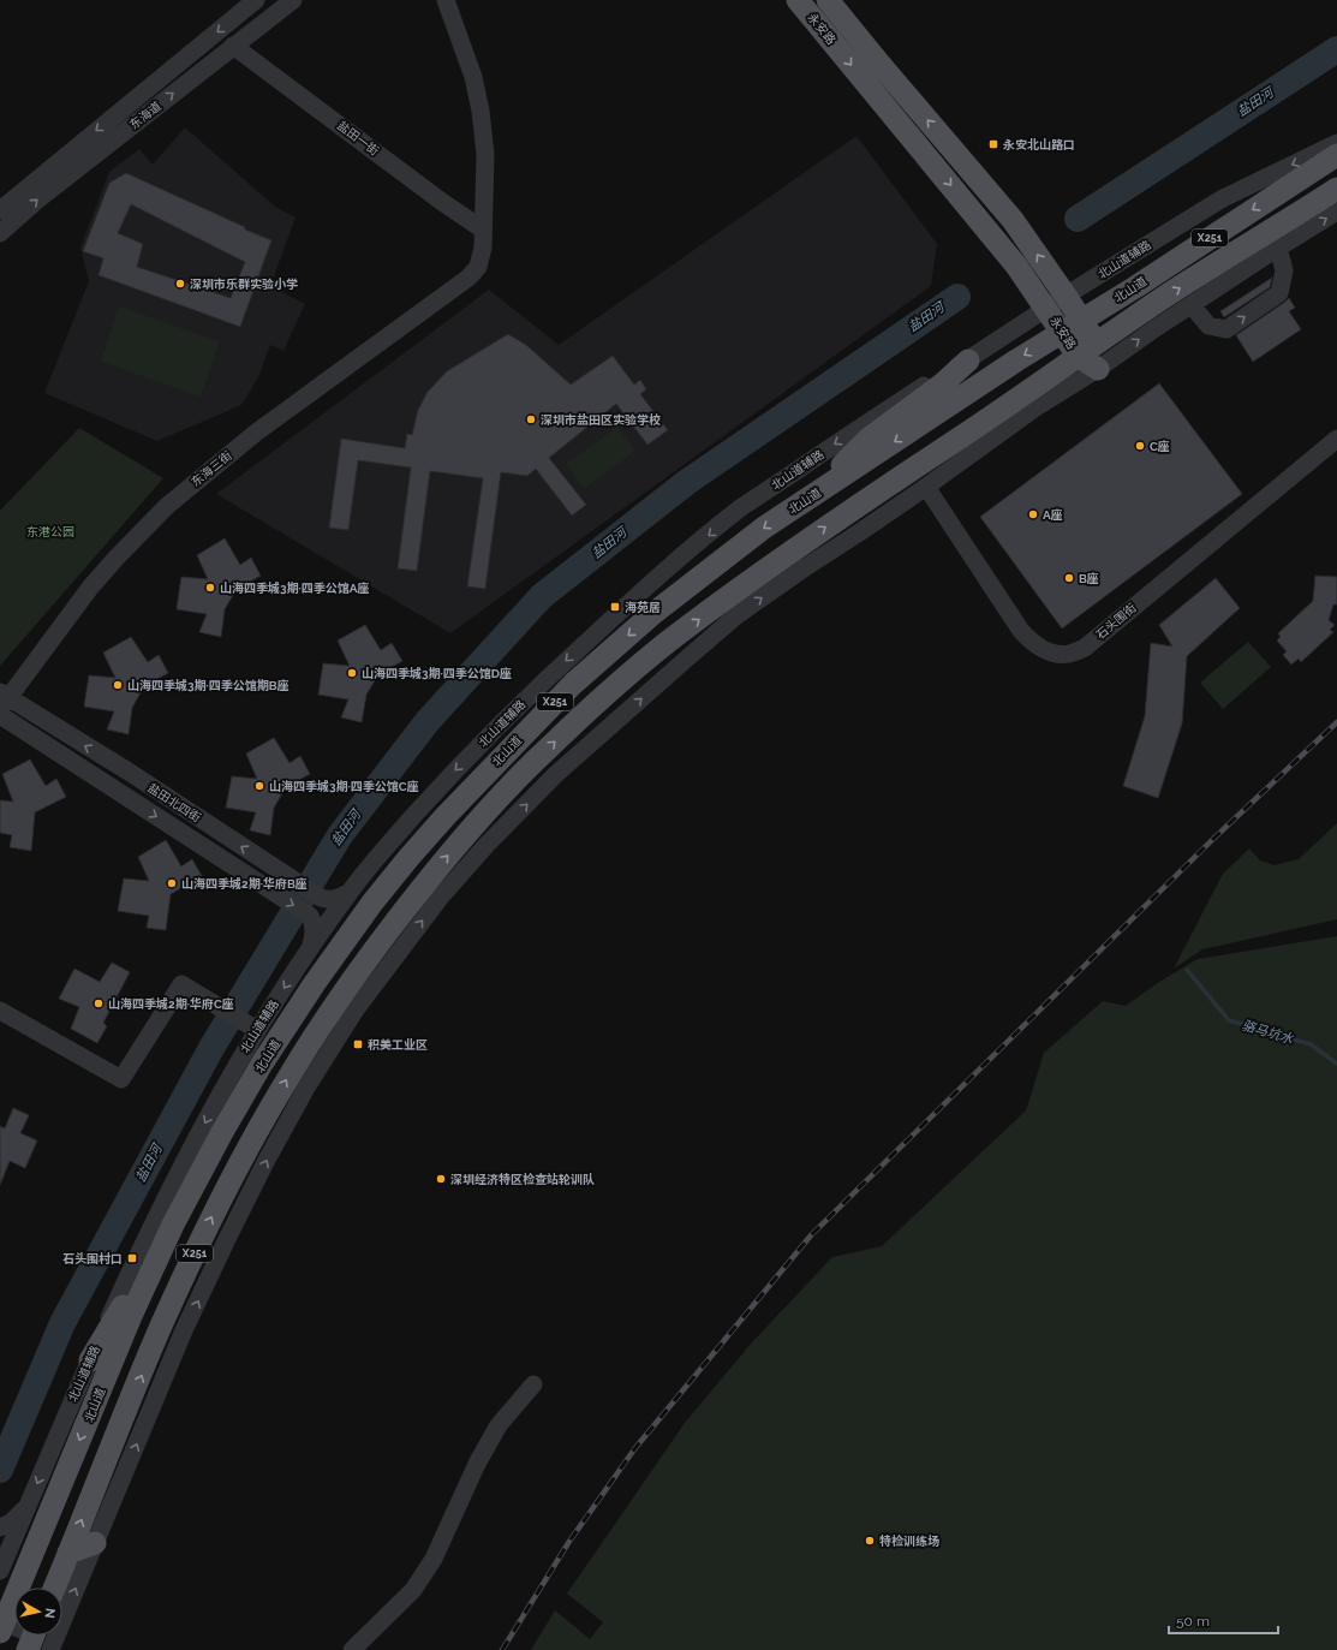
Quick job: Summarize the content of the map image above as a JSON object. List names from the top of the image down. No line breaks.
{"streets":{"main road":["永安路","X251","北山道"],"street":["东海道","盐田一街","北山道辅路","东海三街","石头围街","盐田北四街"]},"crossings":[["永安路","X251"],["永安路","北山道辅路"],["永安路","北山道"],["东海道","盐田一街"],["盐田一街","东海三街"],["北山道辅路","盐田北四街"],["东海三街","盐田北四街"]],"water":["盐田河","骆马坑水"],"parks":["东港公园"],"places":{"transit":["永安北山路口","海苑居","积美工业区","石头围村口"],"other":["深圳市乐群实验小学","深圳市盐田区实验学校","C座","A座","B座","山海四季城3期·四季公馆A座","山海四季城3期·四季公馆D座","山海四季城3期·四季公馆期B座","山海四季城3期·四季公馆C座","山海四季城2期·华府B座","山海四季城2期·华府C座","深圳经济特区检查站轮训队","特检训练场"]},"scale_bar":"50 m","north":"right"}
